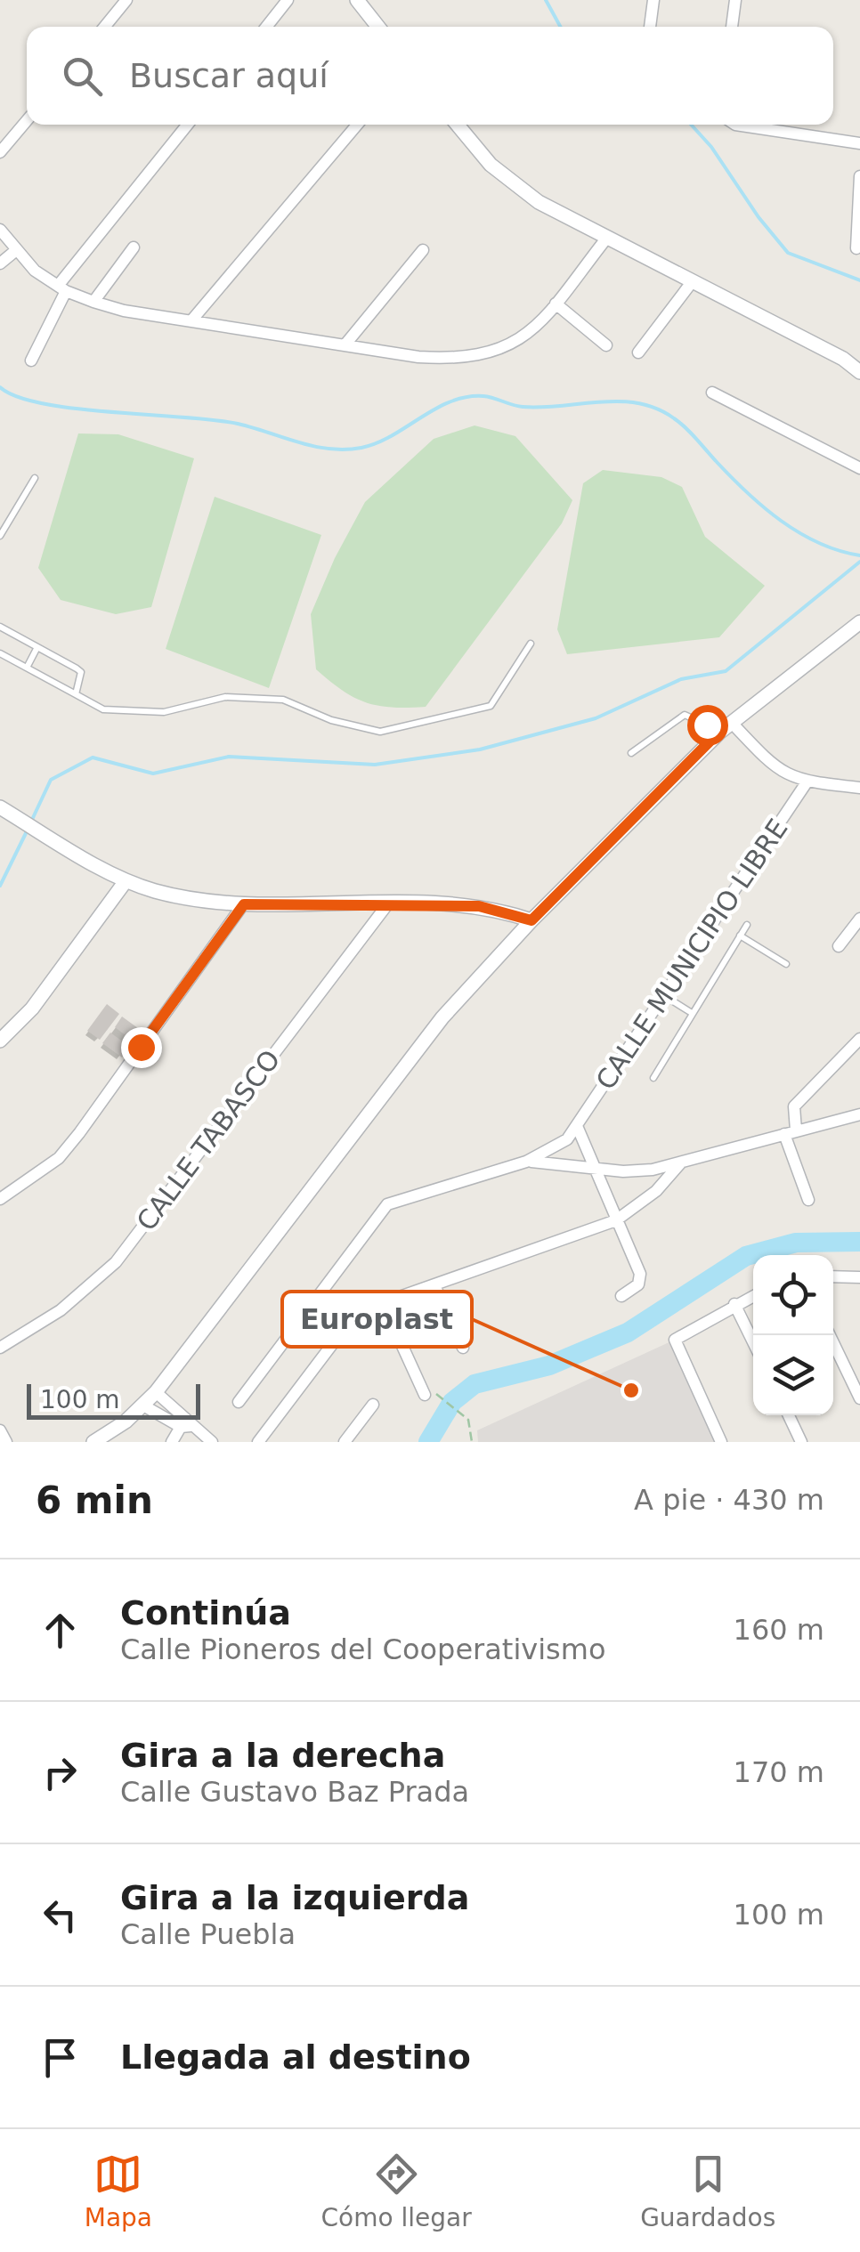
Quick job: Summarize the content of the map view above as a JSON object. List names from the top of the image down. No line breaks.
{"streets":{"street":["CALLE MUNICIPIO LIBRE","CALLE TABASCO"]},"places":["Europlast"],"scale_bar":"100 m","page":{"search":"Buscar aquí","scale":"100 m","heading":["6 min","A pie · 430 m"],"list":[["Continúa","Calle Pioneros del Cooperativismo","160 m"],["Gira a la derecha","Calle Gustavo Baz Prada","170 m"],["Gira a la izquierda","Calle Puebla","100 m"],"Llegada al destino"],"nav":["Mapa","Cómo llegar","Guardados"]}}
